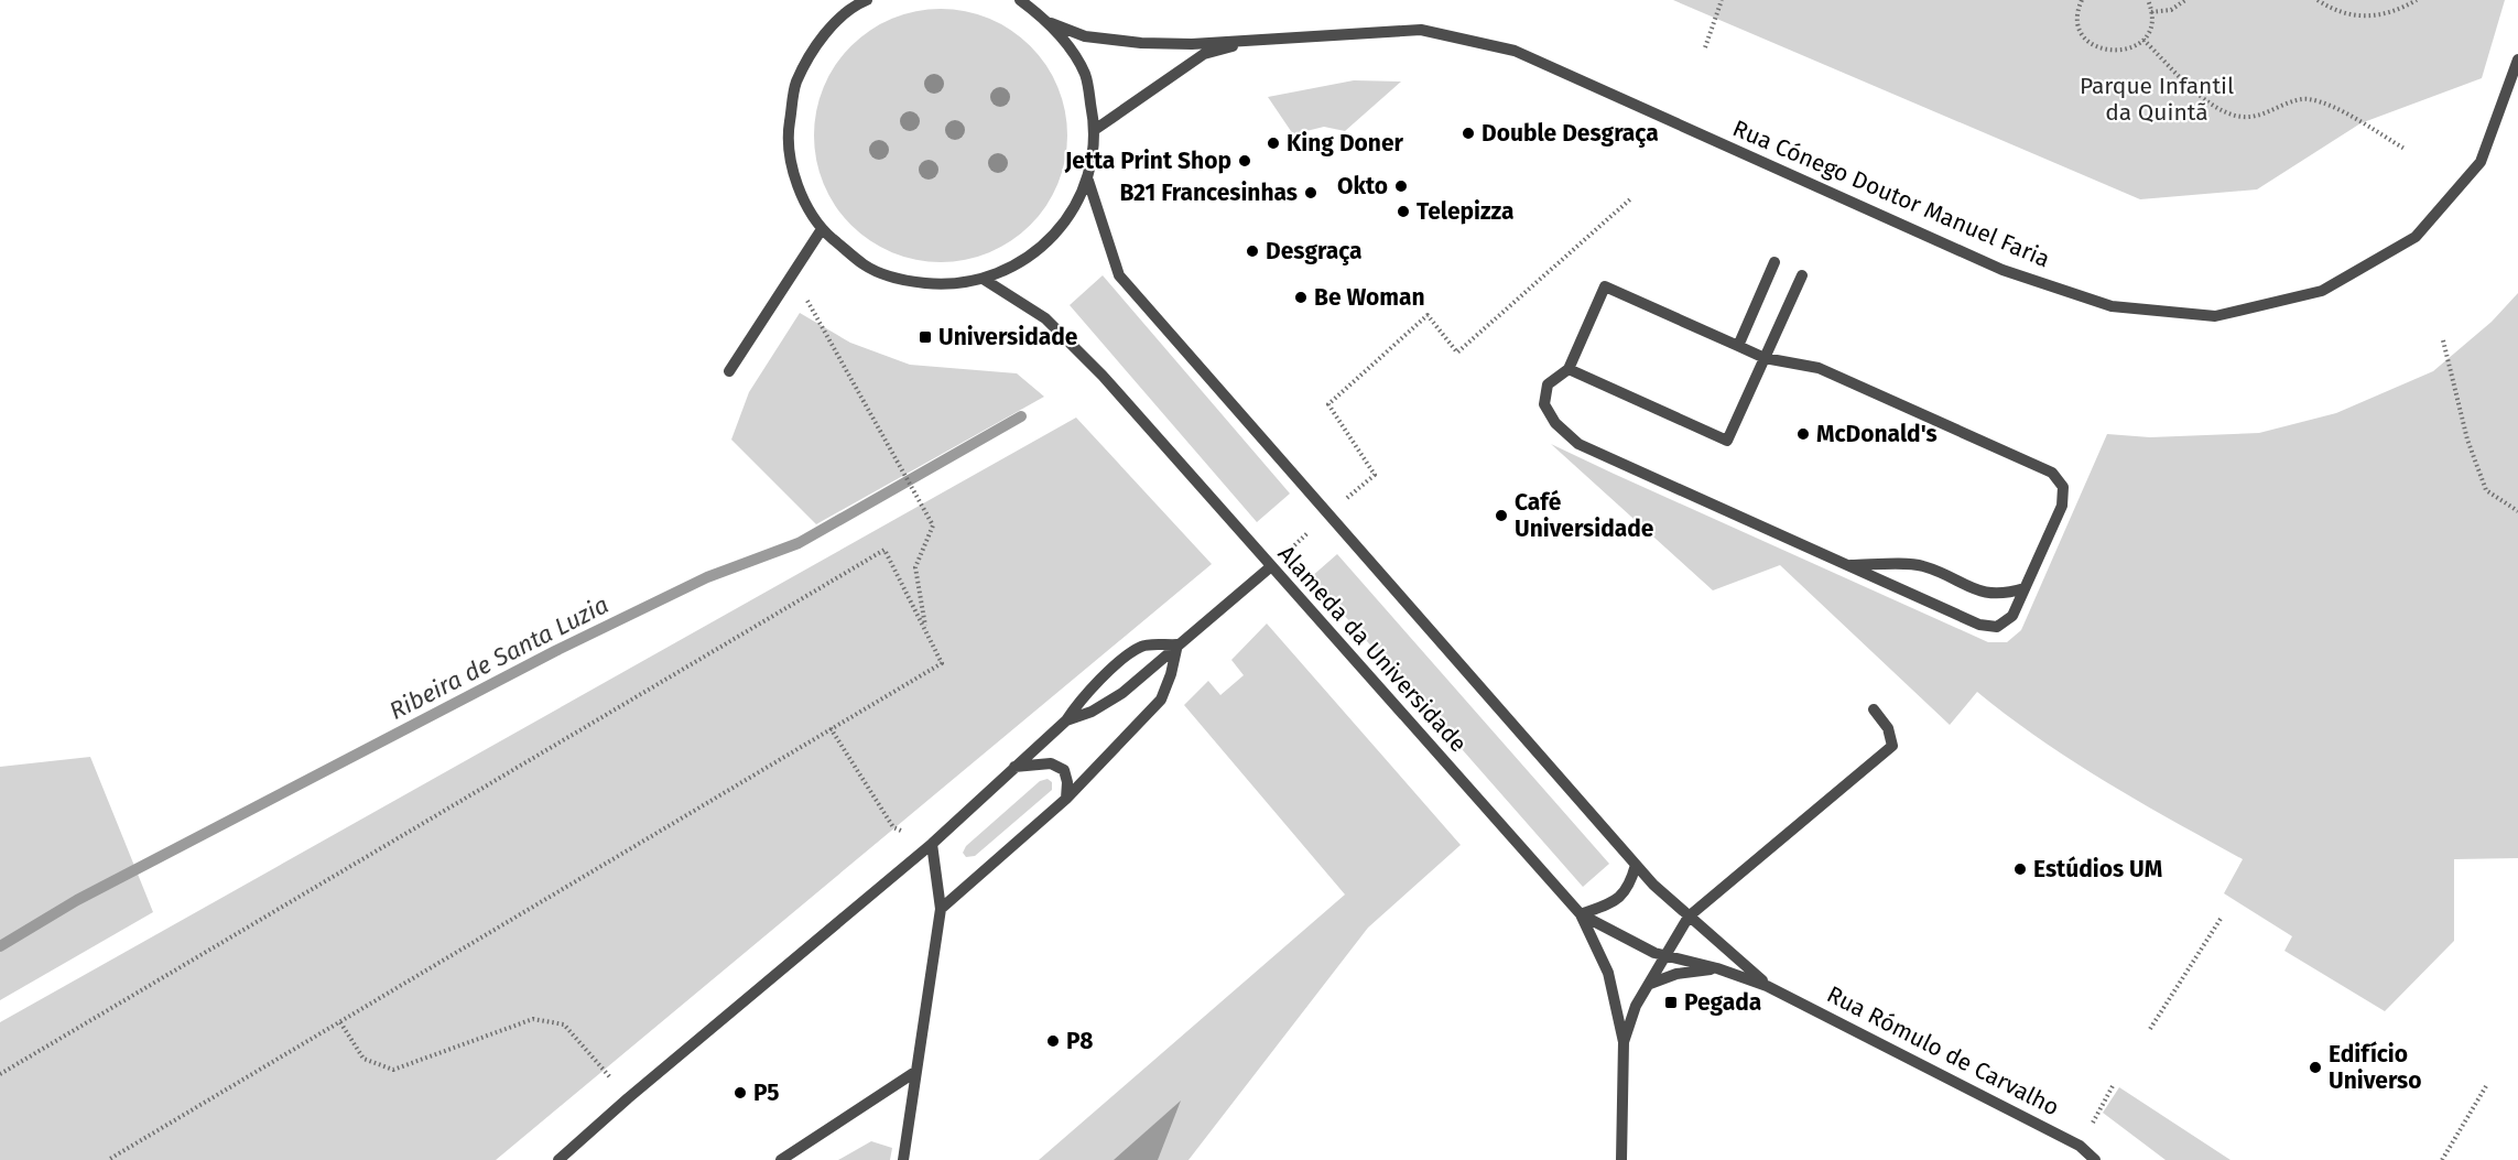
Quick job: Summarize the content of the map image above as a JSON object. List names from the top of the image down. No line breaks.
{"streets":{"street":["Rua Cónego Doutor Manuel Faria","Alameda da Universidade","Rua Rómulo de Carvalho"]},"crossings":[["Alameda da Universidade","Rua Rómulo de Carvalho"]],"water":["Ribeira de Santa Luzia"],"parks":["Parque Infantil da Quintã"],"places":{"other":["Double Desgraça","King Doner","Jetta Print Shop","Okto","B21 Francesinhas","Telepizza","Desgraça","Be Woman","McDonald's","Café Universidade","Estúdios UM","P8","Edifício Universo","P5"],"transit":["Universidade","Pegada"]}}
